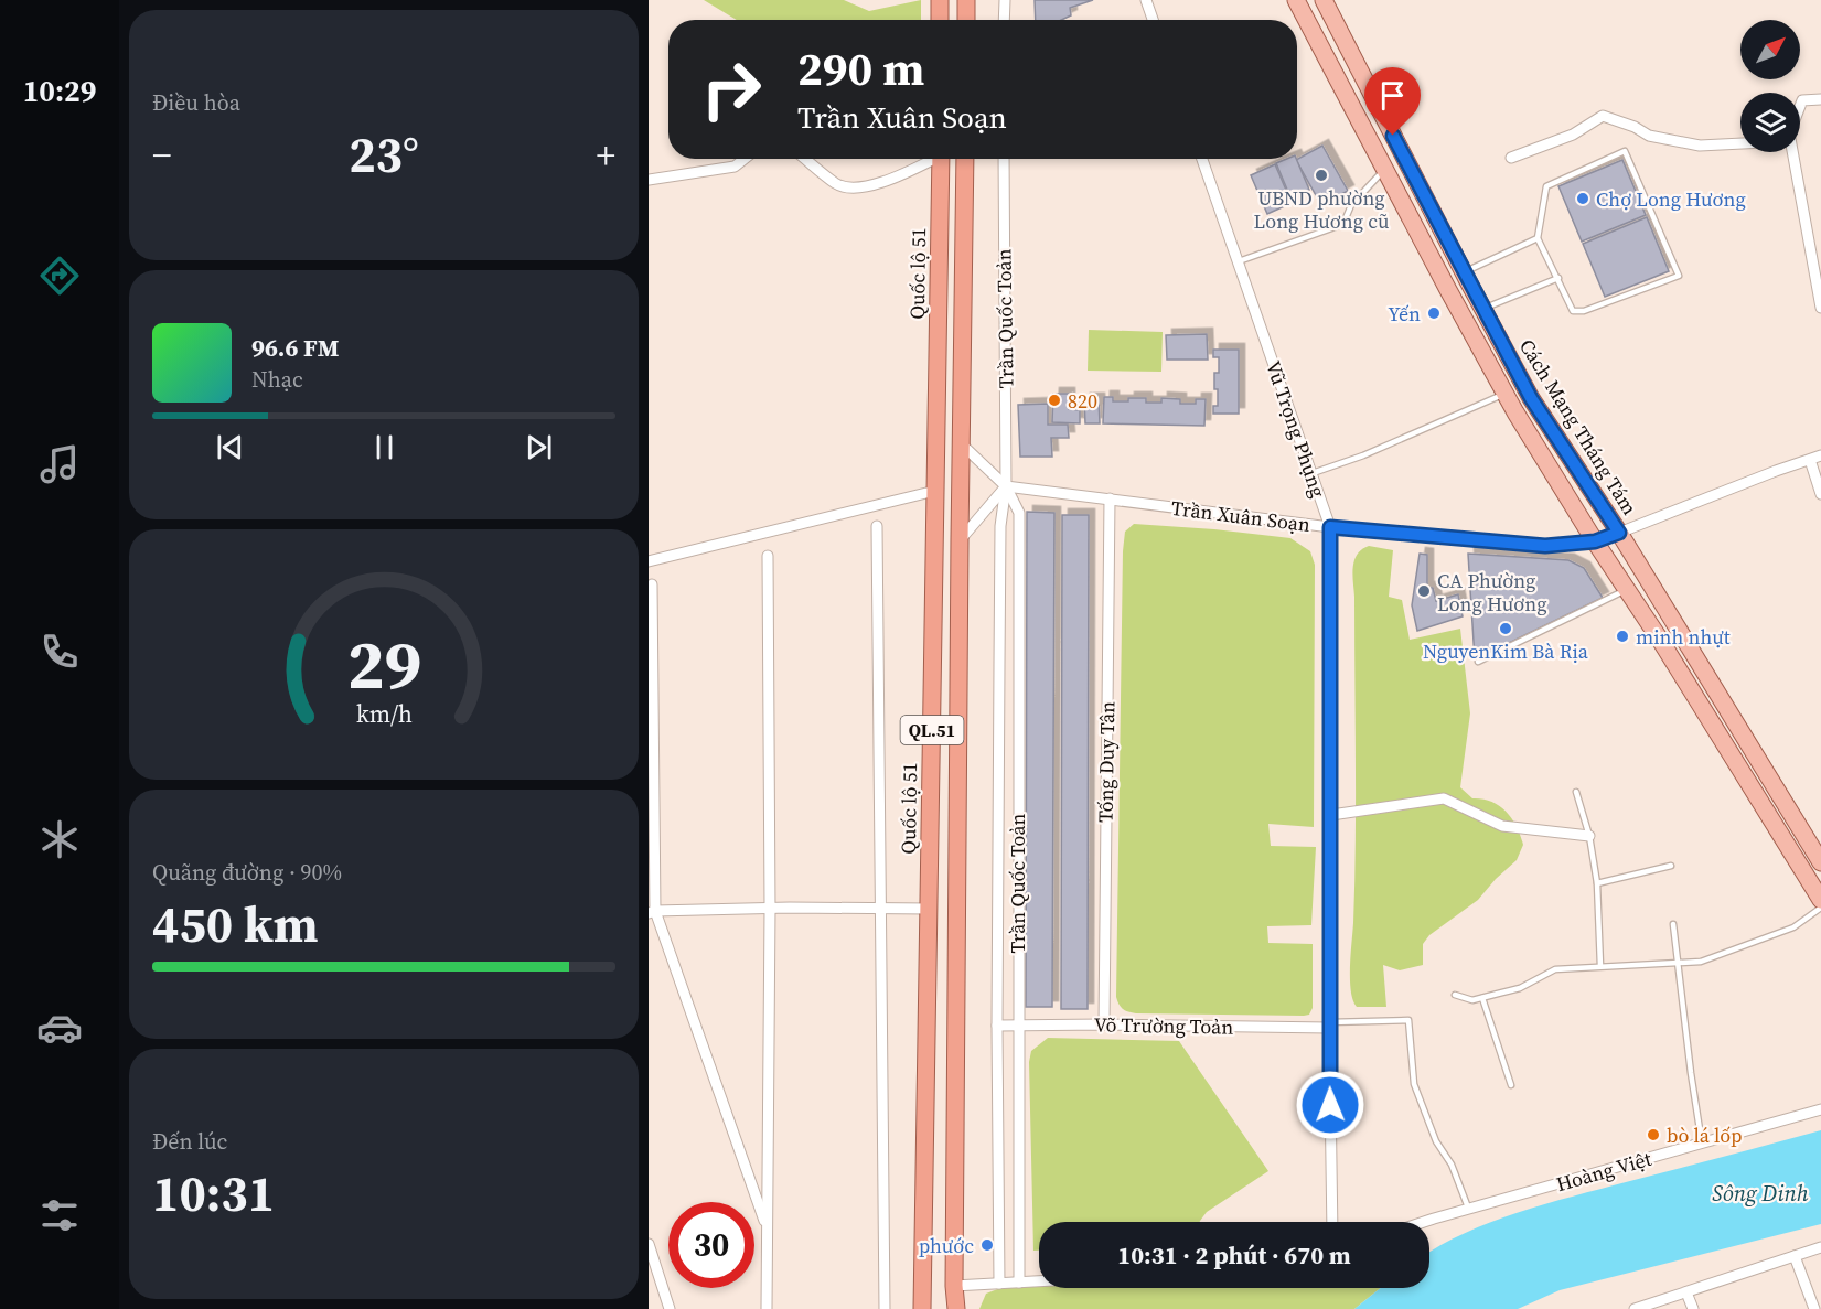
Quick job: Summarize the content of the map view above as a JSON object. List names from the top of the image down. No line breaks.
{"streets":{"highway":["Quốc lộ 51","QL.51"],"main road":["Cách Mạng Tháng Tám"],"street":["Trần Quốc Toản","Vũ Trọng Phụng","Trần Xuân Soạn","Tống Duy Tân","Võ Trường Toản","Hoàng Việt"]},"crossings":[["Trần Quốc Toản","Trần Xuân Soạn"],["Trần Quốc Toản","Võ Trường Toản"],["Vũ Trọng Phụng","Trần Xuân Soạn"],["Vũ Trọng Phụng","Võ Trường Toản"],["Trần Xuân Soạn","Tống Duy Tân"],["Tống Duy Tân","Võ Trường Toản"]],"water":["Sông Dinh"],"places":["UBND phường Long Hương cũ","Chợ Long Hương","Yến","820","CA Phường Long Hương","NguyenKim Bà Rịa","minh nhựt","bò lá lốp","phước"],"north":"top right","page":{"tabs":"10:29","tile":["Điều hòa",["Quãng đường · 90%","450 km"],["Đến lúc","10:31"]],"turn":["290 m","Trần Xuân Soạn"],"heat":["−","23°","+"],"song":["96.6 FM","Nhạc"],"limit":"30","trip":"10:31 · 2 phút · 670 m","gauge":["29","km/h"]}}
